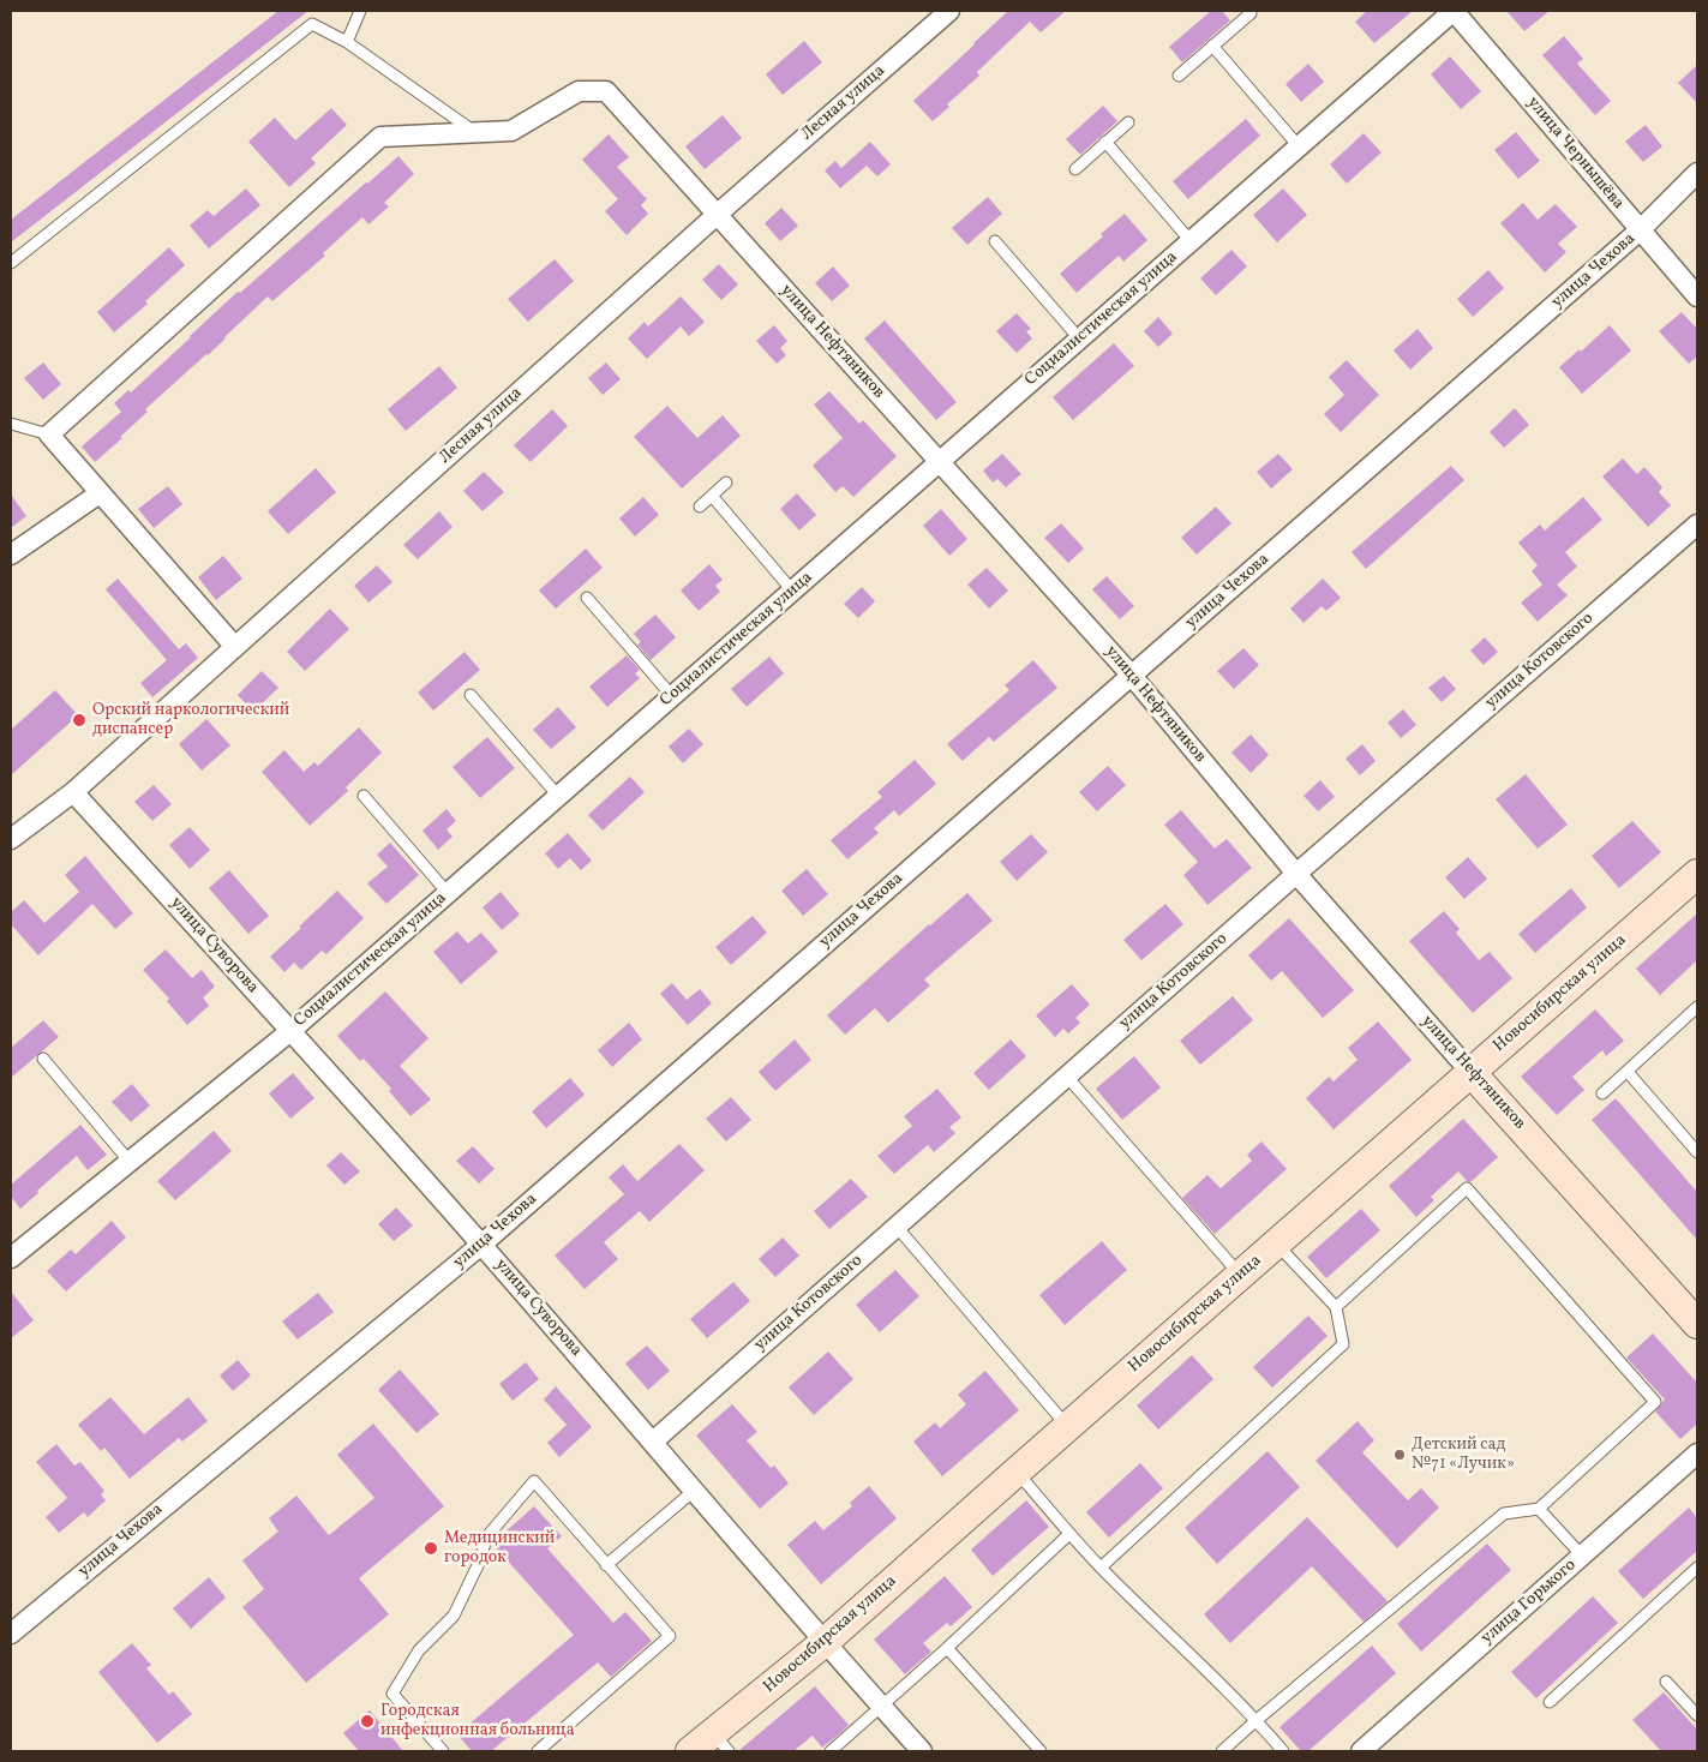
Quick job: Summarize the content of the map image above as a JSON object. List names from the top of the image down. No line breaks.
{"streets":{"main road":["улица Нефтяников","Новосибирская улица"],"street":["Лесная улица","улица Чернышёва","улица Чехова","Социалистическая улица","улица Котовского","улица Суворова","улица Горького"]},"crossings":[["Лесная улица","улица Нефтяников"],["Лесная улица","улица Суворова"],["улица Чернышёва","улица Чехова"],["улица Чернышёва","Социалистическая улица"],["улица Чехова","улица Нефтяников"],["улица Чехова","улица Суворова"],["Социалистическая улица","улица Нефтяников"],["Социалистическая улица","улица Суворова"],["улица Нефтяников","улица Котовского"],["улица Нефтяников","Новосибирская улица"],["улица Котовского","улица Суворова"],["улица Суворова","Новосибирская улица"]],"places":["Орский наркологический диспансер","Детский сад №71 «Лучик»","Медицинский городок","Городская инфекционная больница"]}
